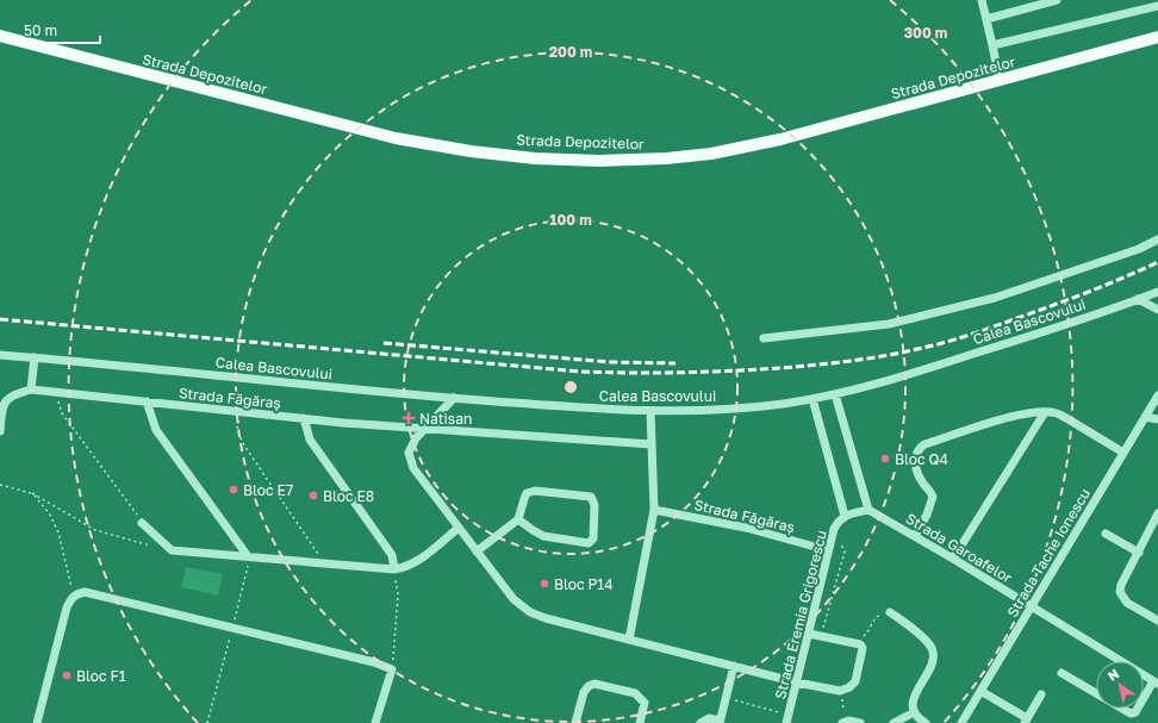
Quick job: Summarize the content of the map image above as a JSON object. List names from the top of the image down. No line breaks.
{"streets":{"main road":["Strada Depozitelor"],"street":["Calea Bascovului","Strada Făgăraș","Strada Garoafelor","Strada Tache Ionescu","Strada Eremia Grigorescu"]},"crossings":[["Strada Făgăraș","Strada Eremia Grigorescu"],["Strada Garoafelor","Strada Tache Ionescu"]],"places":{"health":["Natisan"],"other":["Bloc Q4","Bloc E7","Bloc E8","Bloc P14","Bloc F1"]},"scale_bar":"50 m","north":"top left","rings":["300 m","200 m","100 m"]}
